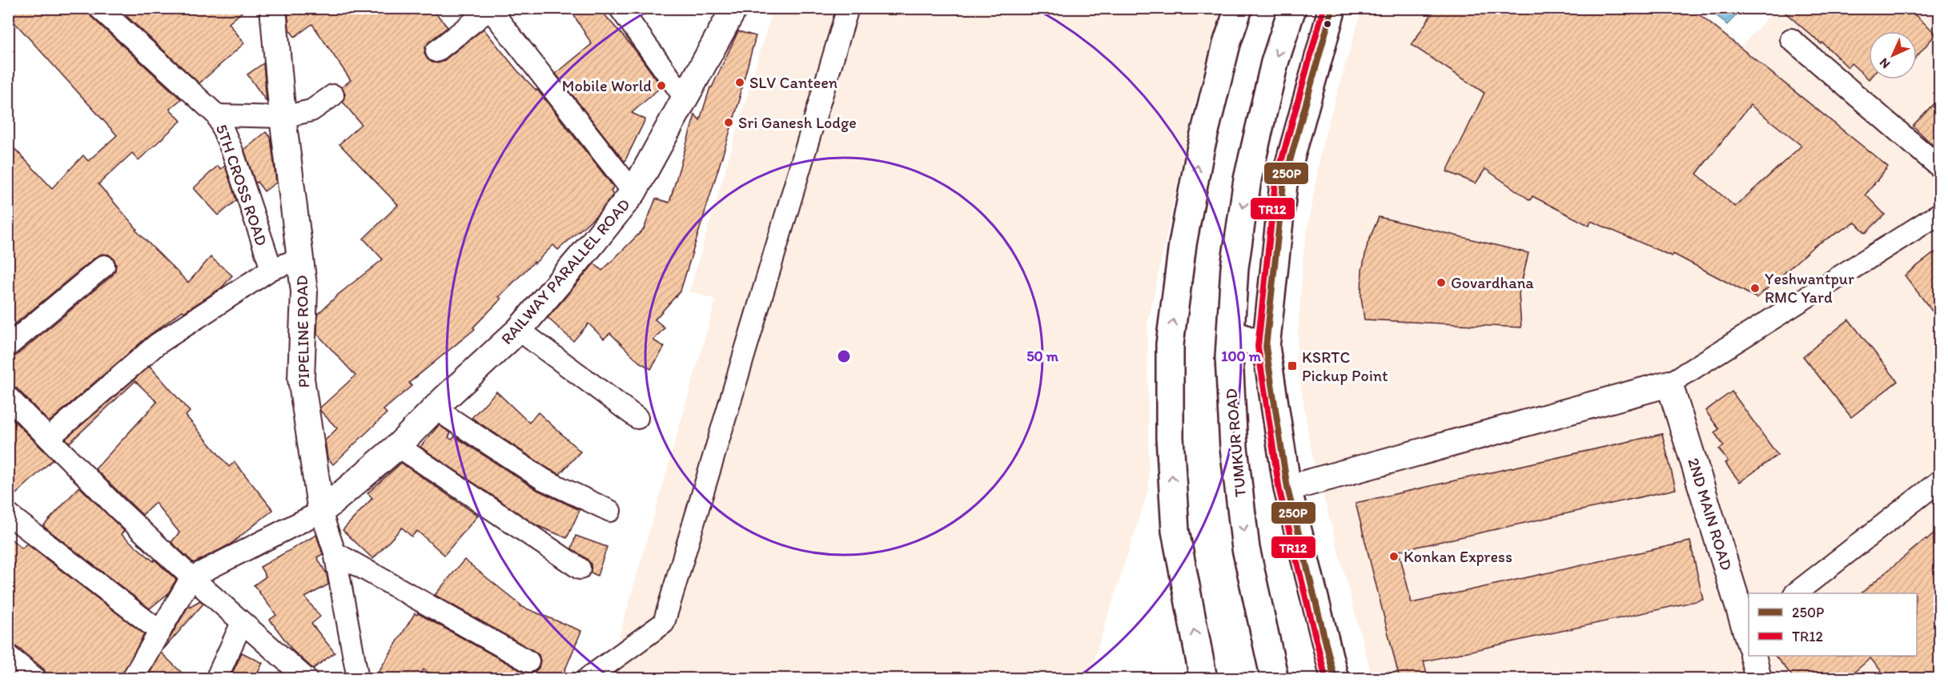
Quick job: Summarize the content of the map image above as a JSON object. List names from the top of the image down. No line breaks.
{"streets":{"main road":["TUMKUR ROAD"],"street":["5TH CROSS ROAD","RAILWAY PARALLEL ROAD","PIPELINE ROAD","2ND MAIN ROAD"]},"crossings":[["RAILWAY PARALLEL ROAD","PIPELINE ROAD"]],"places":{"other":["SLV Canteen","Mobile World","Sri Ganesh Lodge","Govardhana","Yeshwantpur RMC Yard","Konkan Express"],"transit":["KSRTC Pickup Point"]},"lines":["transit line 250P","transit line TR12"],"legend":["250P","TR12"],"north":"bottom left","rings":["50 m","100 m"]}
